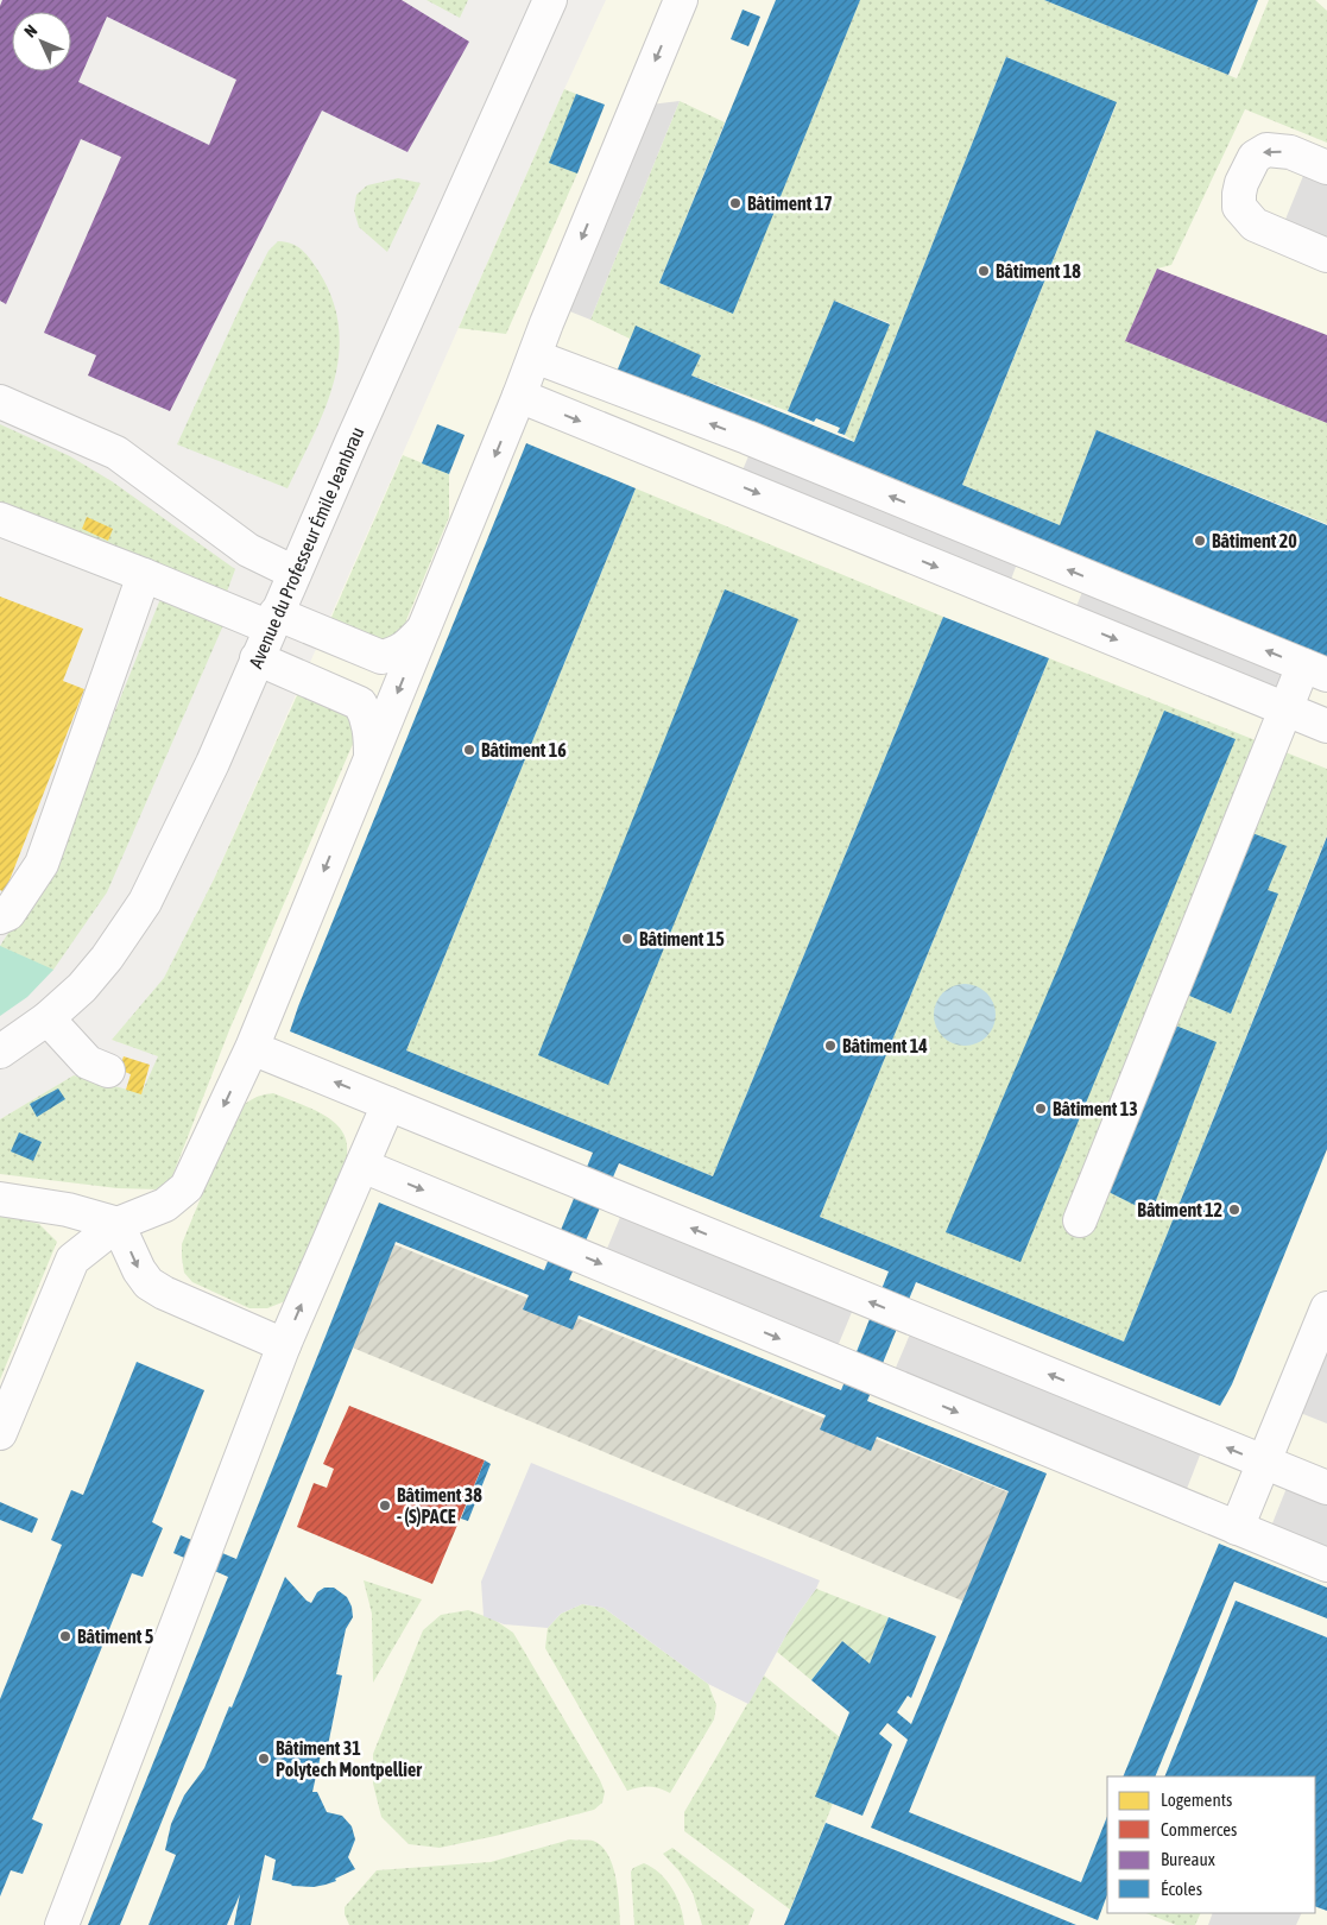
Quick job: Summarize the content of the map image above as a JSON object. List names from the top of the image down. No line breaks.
{"streets":{"street":["Avenue du Professeur Émile Jeanbrau"]},"places":["Bâtiment 17","Bâtiment 18","Bâtiment 20","Bâtiment 16","Bâtiment 15","Bâtiment 14","Bâtiment 13","Bâtiment 12","Bâtiment 38 - (S)PACE","Bâtiment 5","Bâtiment 31 Polytech Montpellier"],"legend":["Logements","Commerces","Bureaux","Écoles"],"north":"top left"}
